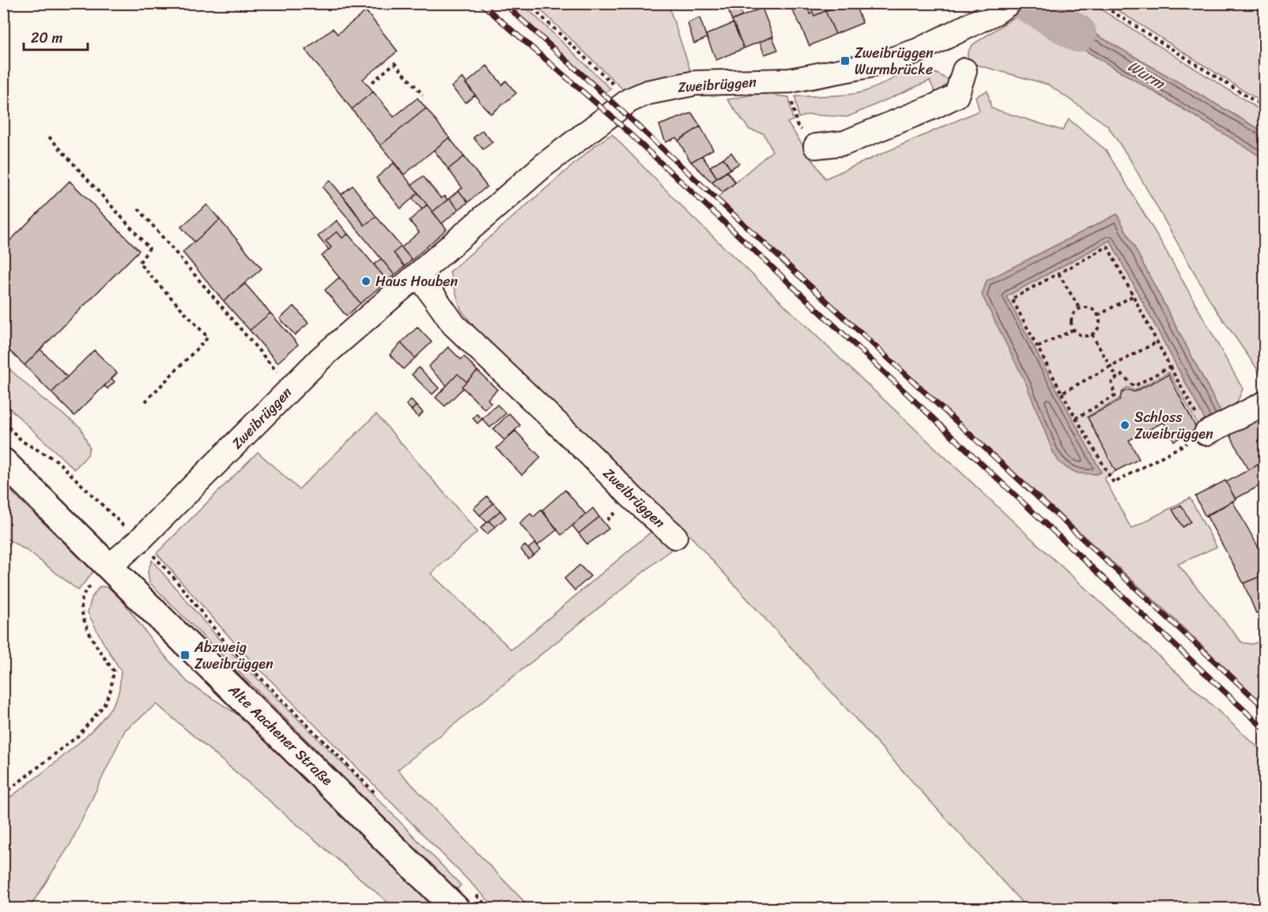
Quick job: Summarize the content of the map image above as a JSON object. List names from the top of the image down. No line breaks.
{"streets":{"main road":["Alte Aachener Straße"],"street":["Zweibrüggen"]},"crossings":[["Zweibrüggen","Alte Aachener Straße"]],"water":["Wurm"],"places":{"transit":["Zweibrüggen Wurmbrücke","Abzweig Zweibrüggen"],"other":["Haus Houben","Schloss Zweibrüggen"]},"scale_bar":"20 m"}
